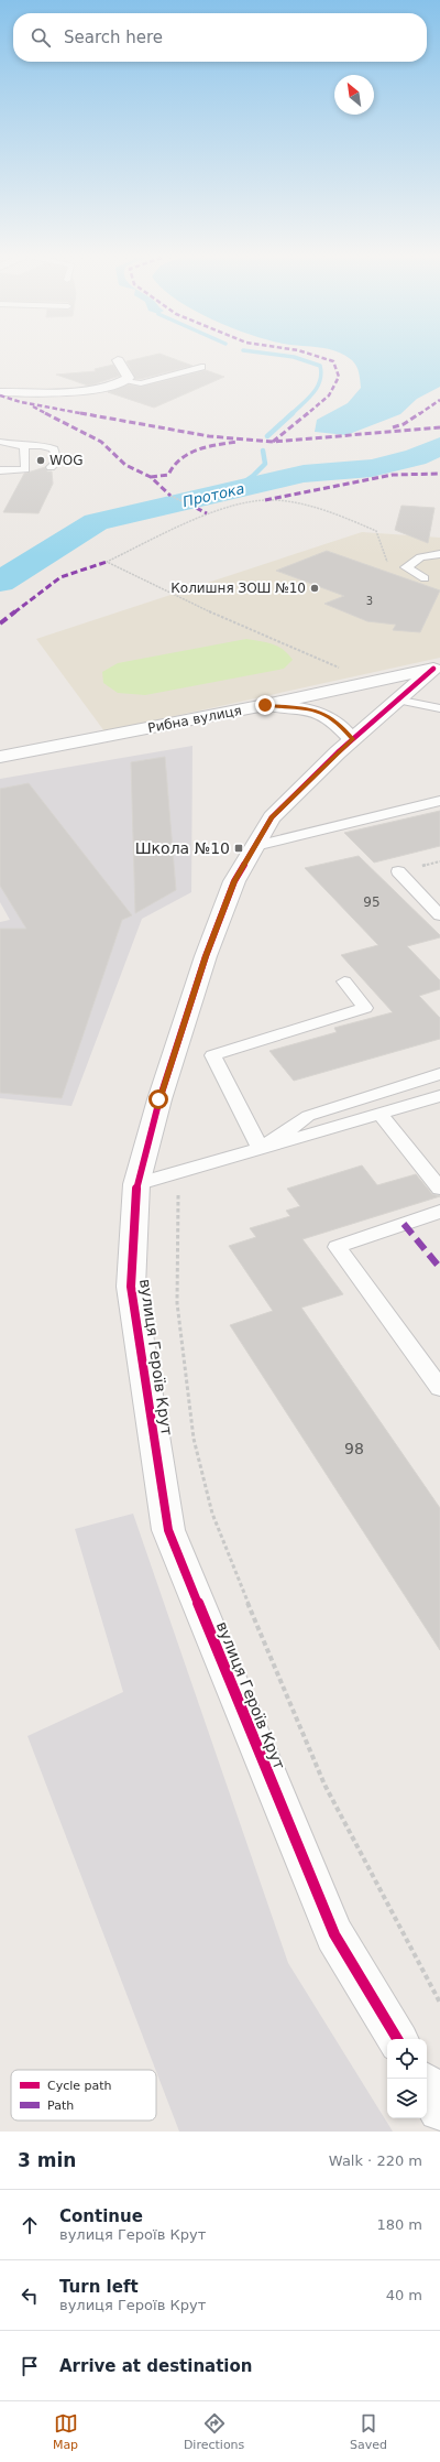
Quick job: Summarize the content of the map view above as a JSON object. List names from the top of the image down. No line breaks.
{"streets":{"street":["Рибна вулиця","вулиця Героїв Крут"]},"crossings":[["Рибна вулиця","вулиця Героїв Крут"]],"water":["Протока"],"places":{"other":["WOG","Колишня ЗОШ №10"],"transit":["Школа №10"]},"house_numbers":["3","95","98"],"legend":["Cycle path","Path"],"north":"top left","page":{"search":"Search here","heading":["3 min","Walk · 220 m"],"list":[["Continue","вулиця Героїв Крут","180 m"],["Turn left","вулиця Героїв Крут","40 m"],"Arrive at destination"],"nav":["Map","Directions","Saved"]}}
